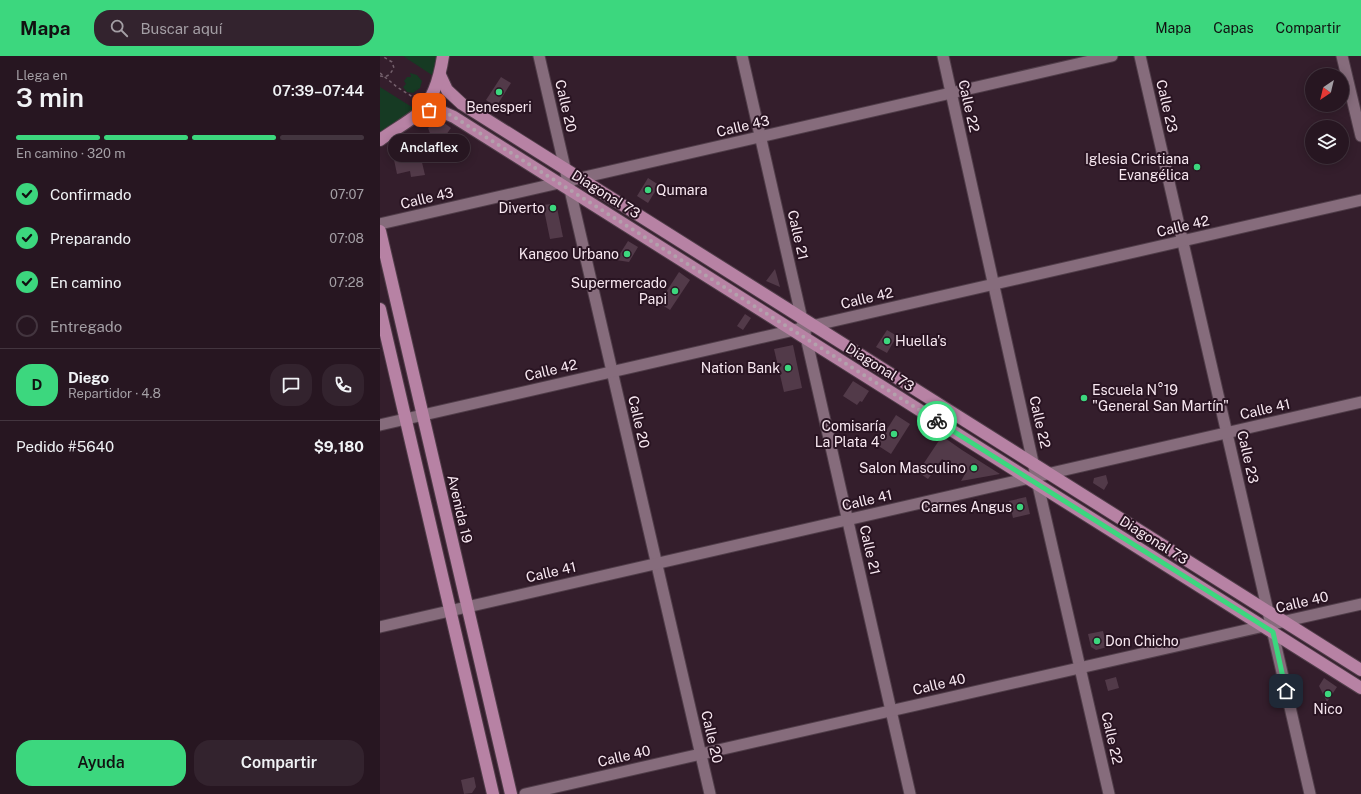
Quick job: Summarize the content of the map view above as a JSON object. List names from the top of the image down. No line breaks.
{"streets":{"main road":["Diagonal 73","Avenida 19"],"street":["Calle 20","Calle 22","Calle 23","Calle 43","Calle 42","Calle 21","Calle 41","Calle 40"]},"crossings":[["Calle 20","Calle 43"],["Calle 20","Diagonal 73"],["Calle 20","Calle 42"],["Calle 20","Calle 41"],["Calle 20","Calle 40"],["Calle 22","Calle 43"],["Calle 22","Diagonal 73"],["Calle 22","Calle 42"],["Calle 22","Calle 41"],["Calle 22","Calle 40"],["Calle 23","Diagonal 73"],["Calle 23","Calle 42"],["Calle 23","Calle 41"],["Calle 23","Calle 40"],["Calle 43","Diagonal 73"],["Calle 43","Calle 21"],["Diagonal 73","Calle 42"],["Diagonal 73","Calle 21"],["Diagonal 73","Calle 41"],["Diagonal 73","Calle 40"],["Calle 42","Calle 21"],["Calle 42","Avenida 19"],["Calle 21","Calle 41"],["Calle 21","Calle 40"],["Calle 41","Avenida 19"]],"places":["Benesperi","Anclaflex","Iglesia Cristiana Evangélica","Qumara","Diverto","Kangoo Urbano","Supermercado Papi","Huella's","Nation Bank","Escuela N°19 \"General San Martín\"","Comisaría La Plata 4°","Salon Masculino","Carnes Angus","Don Chicho","Nico"],"north":"bottom left","page":{"header":"Mapa","search":"Buscar aquí","nav":["Mapa","Capas","Compartir"],"heading":["3 min","Llega en","07:39–07:44"],"panel":["Diego","Repartidor · 4.8","Pedido #5640","$9,180"],"bar":"En camino · 320 m","bubble":"Anclaflex","list":[["Confirmado","07:07"],["Preparando","07:08"],["En camino","07:28"],"Entregado"],"round":"D","buttons":["Ayuda","Compartir"]}}
